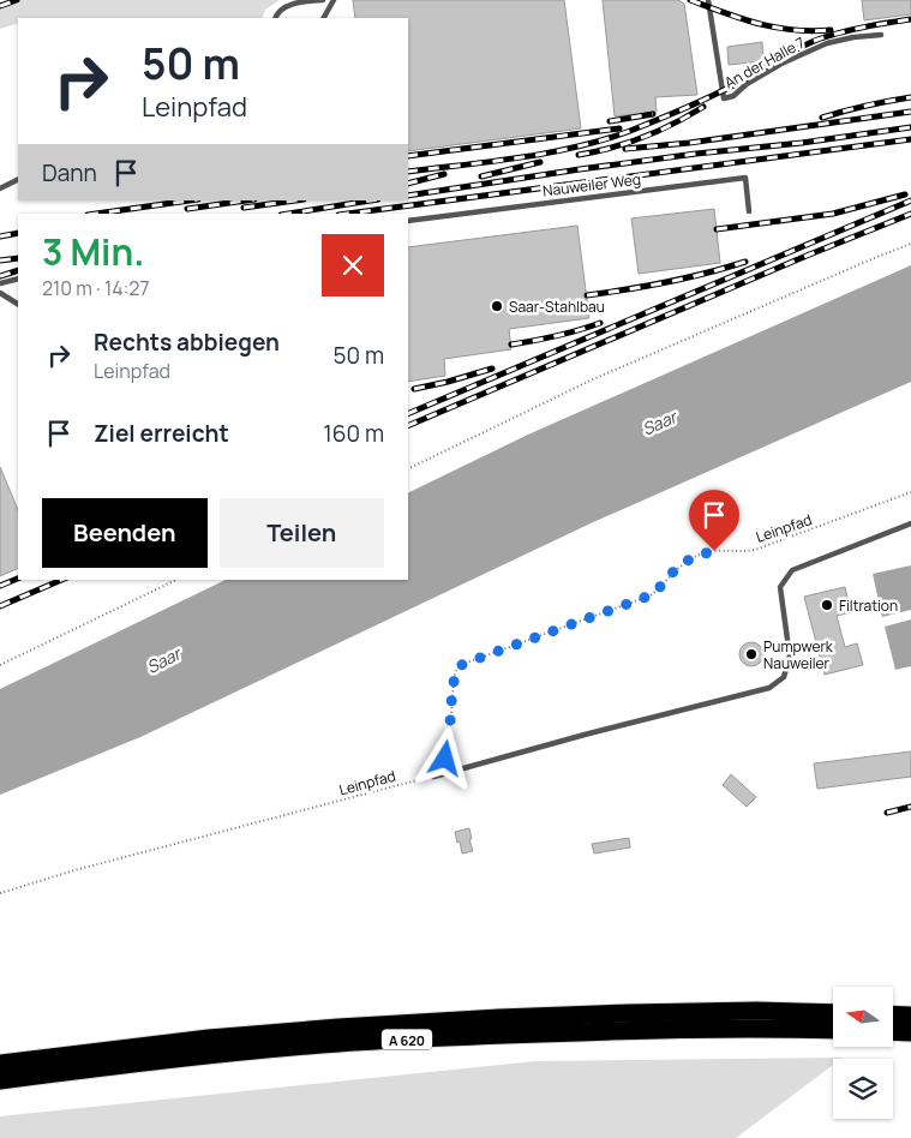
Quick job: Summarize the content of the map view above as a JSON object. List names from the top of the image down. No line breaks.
{"streets":{"highway":["A 620"],"lane":["An der Halle 7","Nauweiler Weg"],"path":["Leinpfad"]},"water":["Saar"],"places":["Saar-Stahlbau","Filtration","Pumpwerk Nauweiler"],"north":"left","page":{"turn":["50 m","Leinpfad"],"then":"Dann","heading":["3 Min.","210 m · 14:27"],"list":[{"name":"Rechts abbiegen","note":"Leinpfad","value":"50 m"},{"name":"Ziel erreicht","value":"160 m"}],"buttons":["Beenden","Teilen"]}}
